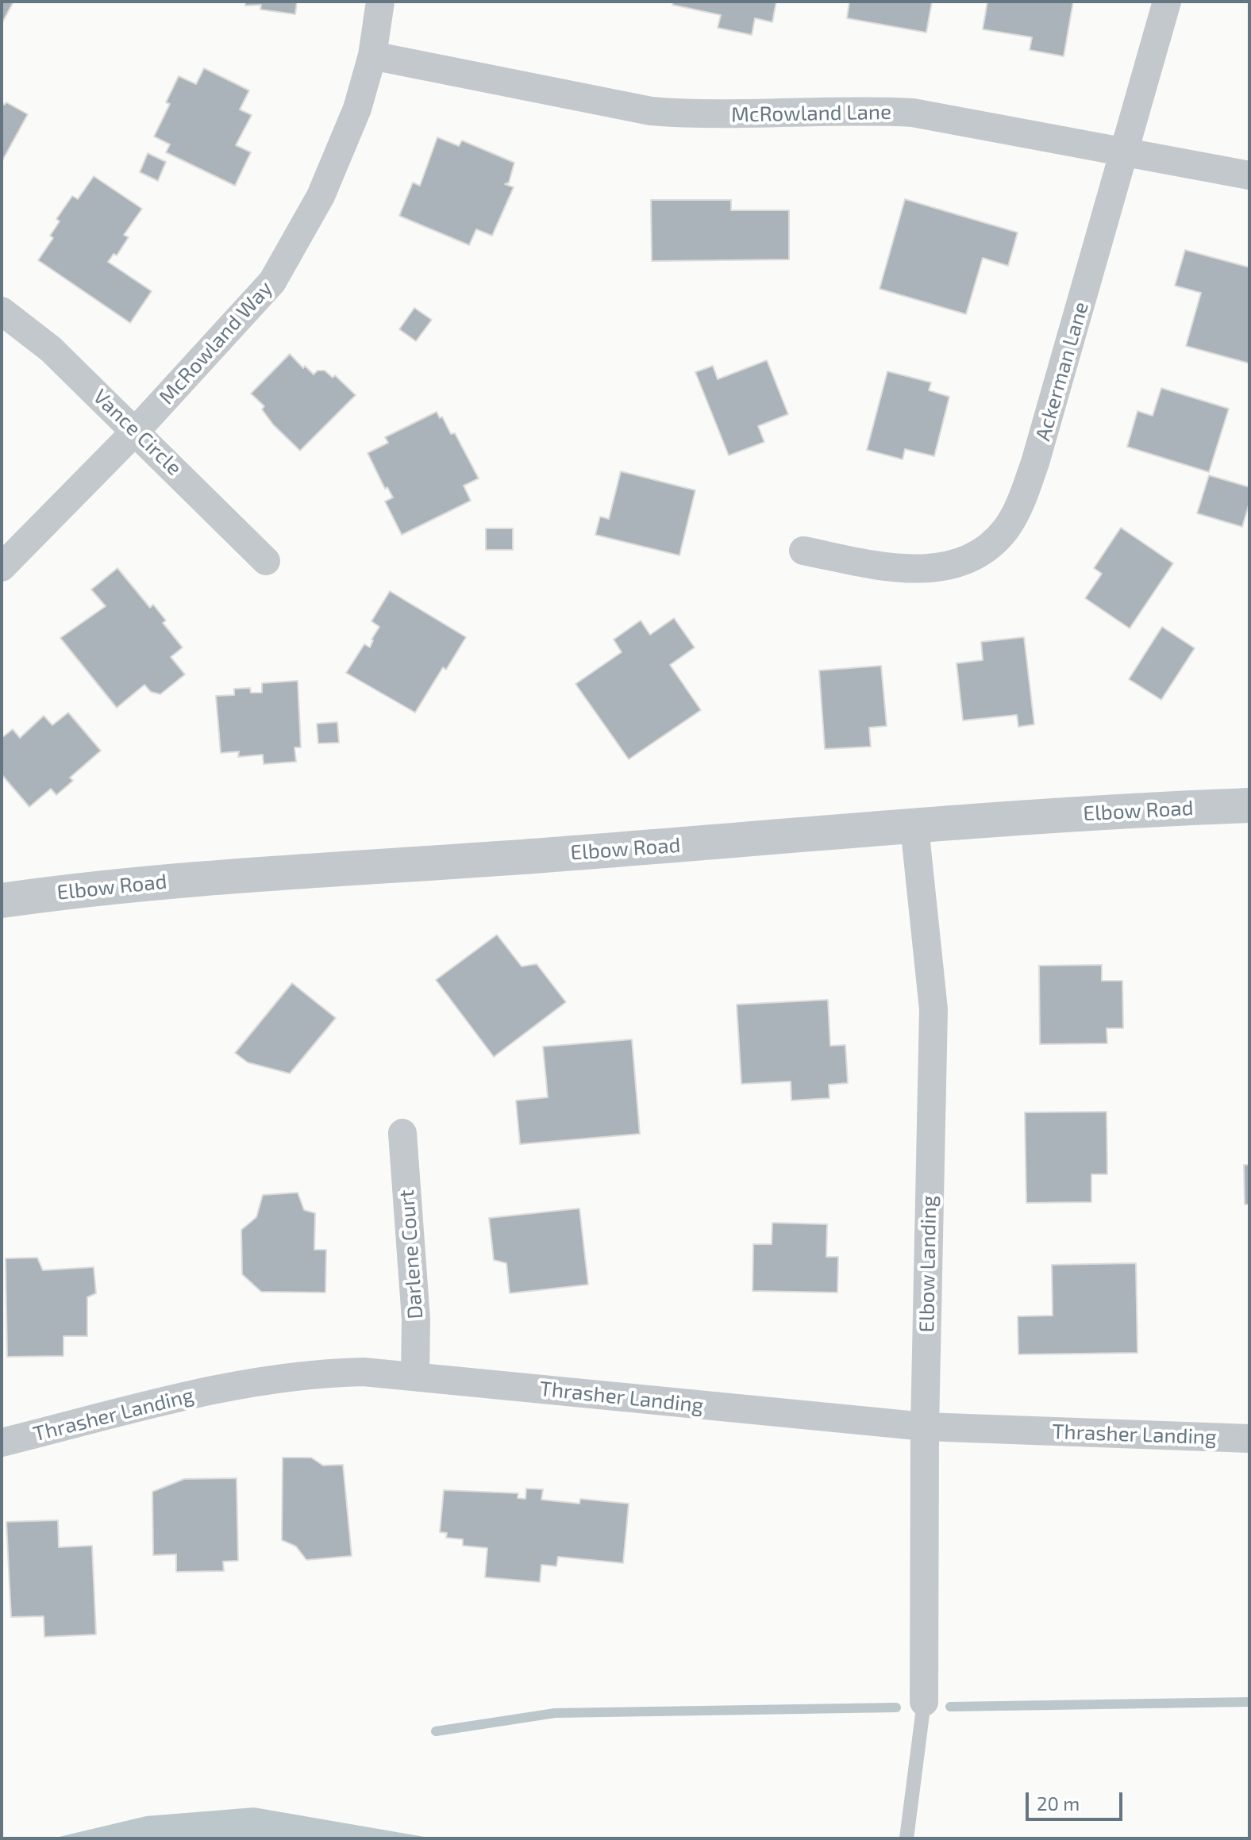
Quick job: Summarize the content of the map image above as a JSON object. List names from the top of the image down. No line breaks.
{"streets":{"street":["McRowland Lane","McRowland Way","Ackerman Lane","Vance Circle","Elbow Road","Darlene Court","Elbow Landing","Thrasher Landing"]},"crossings":[["McRowland Lane","McRowland Way"],["McRowland Lane","Ackerman Lane"],["McRowland Way","Vance Circle"],["Elbow Road","Elbow Landing"],["Darlene Court","Thrasher Landing"],["Elbow Landing","Thrasher Landing"]],"scale_bar":"20 m"}
